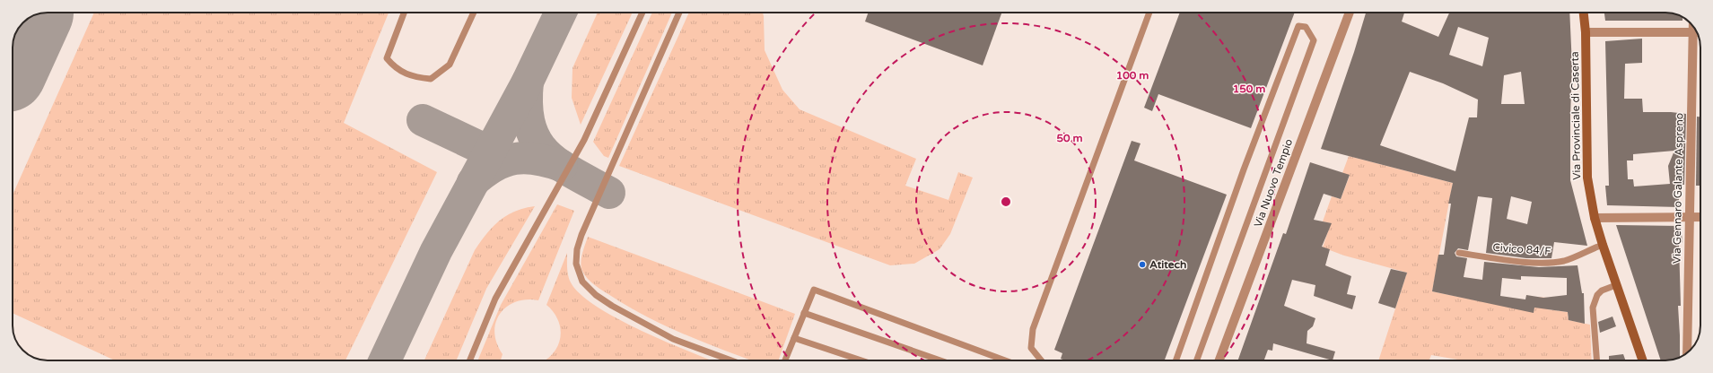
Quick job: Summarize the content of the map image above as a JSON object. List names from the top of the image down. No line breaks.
{"streets":{"main road":["Via Provinciale di Caserta"],"street":["Via Nuovo Tempio","Via Gennaro Galante Aspreno"],"lane":["Civico 84/F"]},"crossings":[["Via Provinciale di Caserta","Civico 84/F"]],"places":["Atitech"],"rings":["100 m","150 m","50 m"]}
